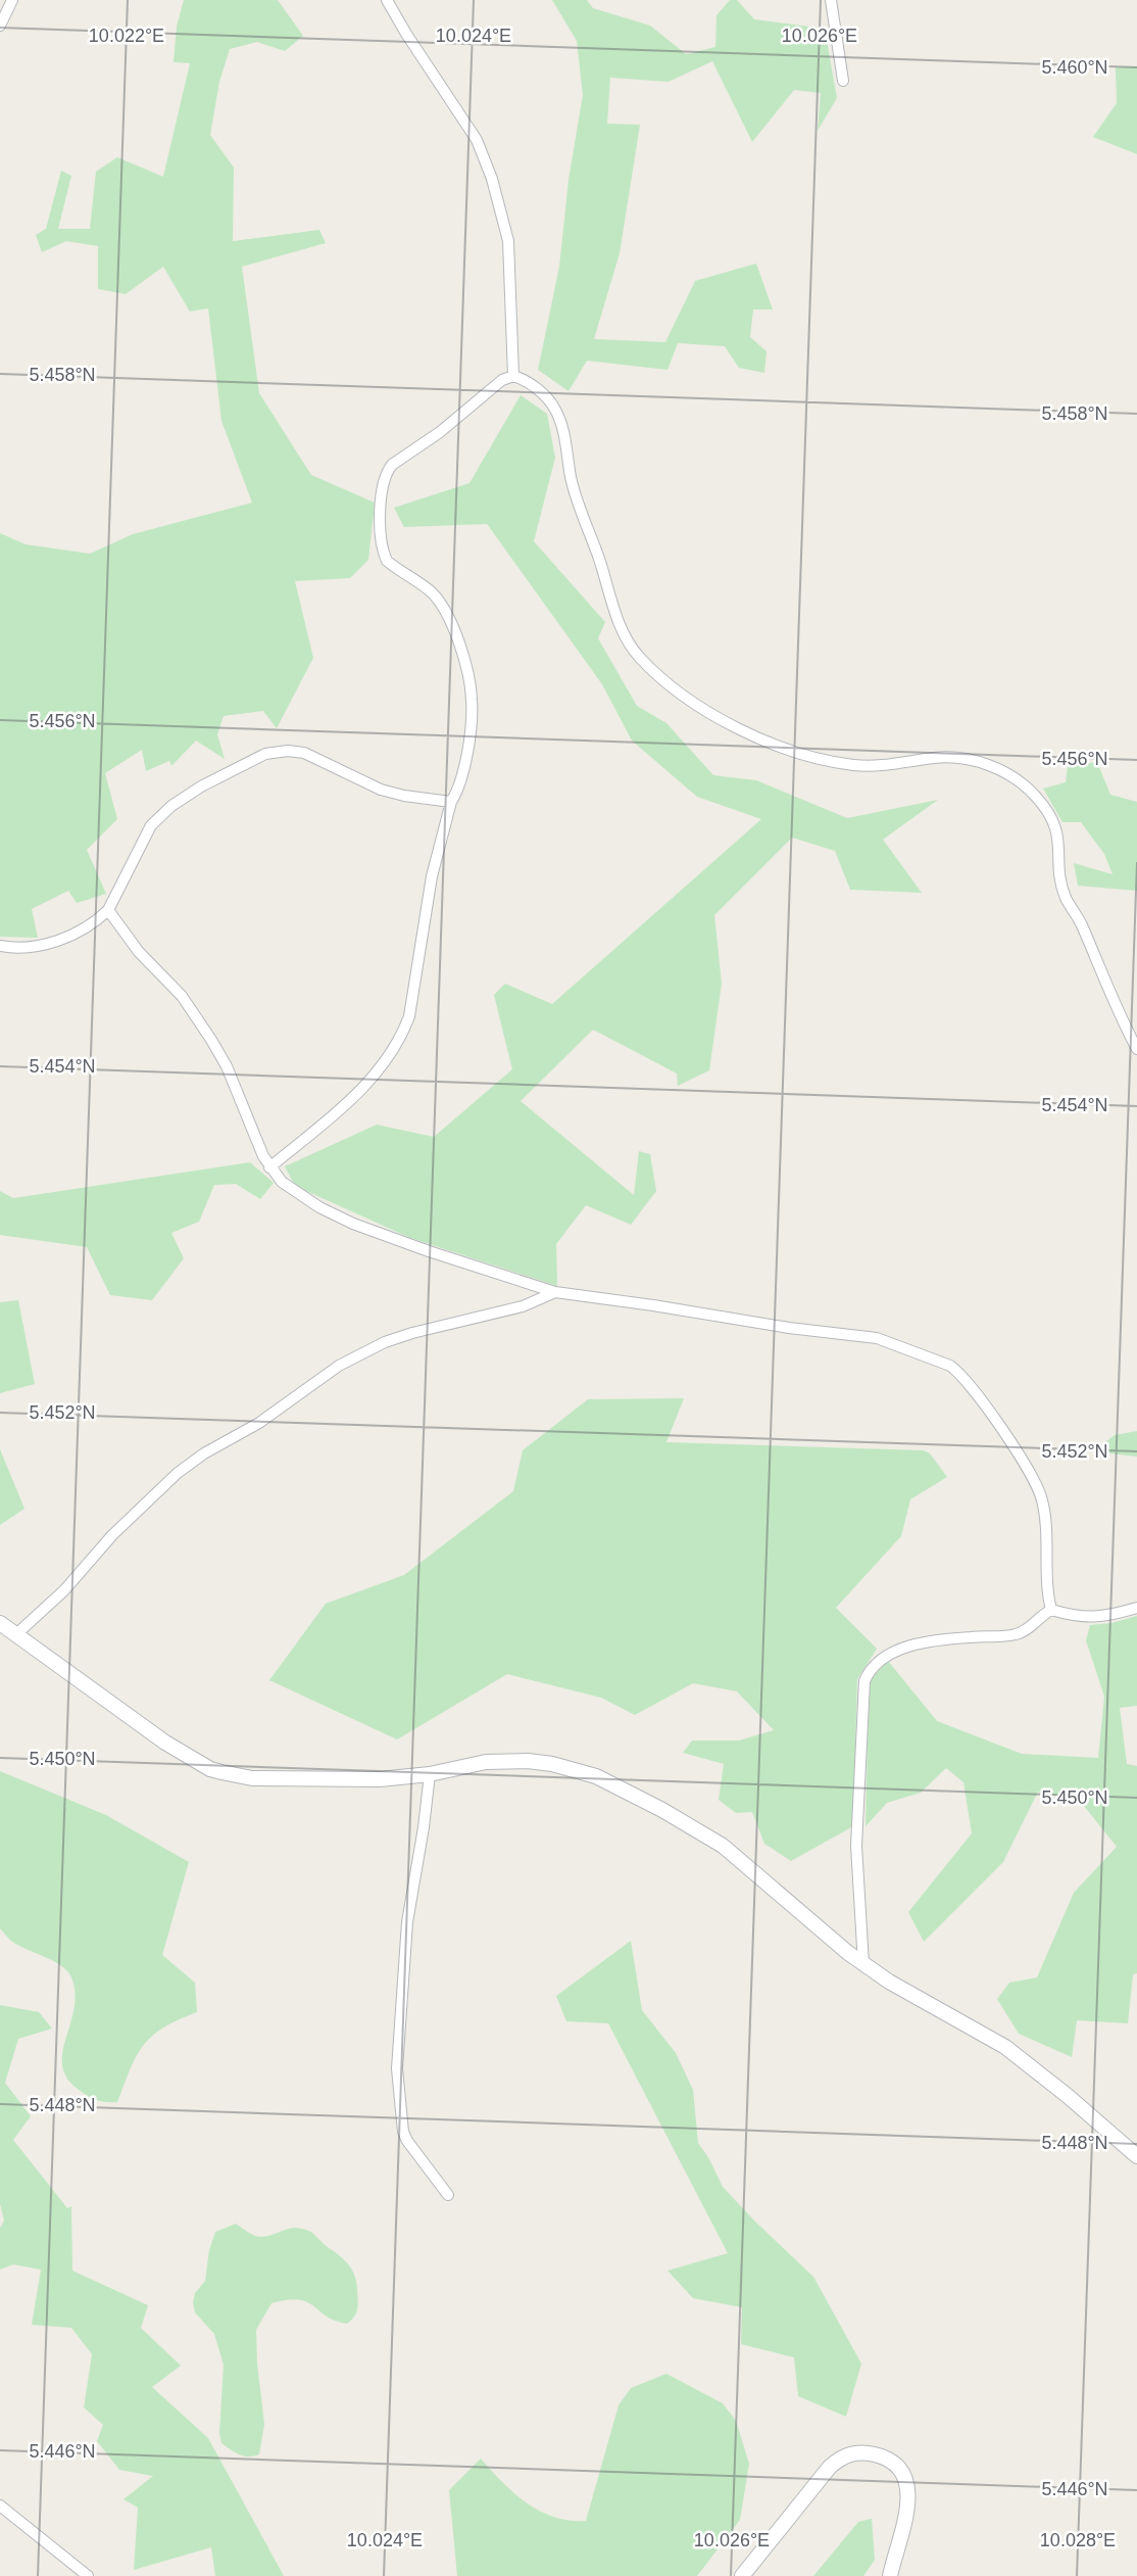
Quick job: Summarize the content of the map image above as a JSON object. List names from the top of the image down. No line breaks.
{"coordinates":["10.022°E","10.024°E","10.026°E","5.460°N","5.458°N","5.456°N","5.454°N","5.452°N","5.450°N","5.448°N","5.446°N","10.028°E"]}
